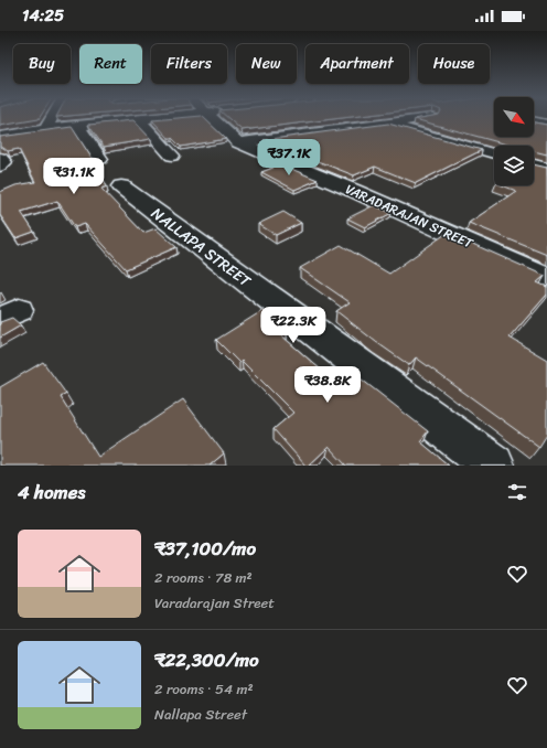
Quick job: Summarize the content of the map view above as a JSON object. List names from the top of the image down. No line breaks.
{"streets":{"street":["VARADARAJAN STREET","NALLAPA STREET"]},"north":"bottom right","page":{"status":"14:25","chip":["Buy","Rent","Filters","New","Apartment","House"],"price":["₹37.1K","₹31.1K","₹22.3K","₹38.8K"],"heading":"4 homes","list":[{"name":"₹37,100/mo","note":"2 rooms · 78 m² · Varadarajan Street"},{"name":"₹22,300/mo","note":"2 rooms · 54 m² · Nallapa Street"}]}}
